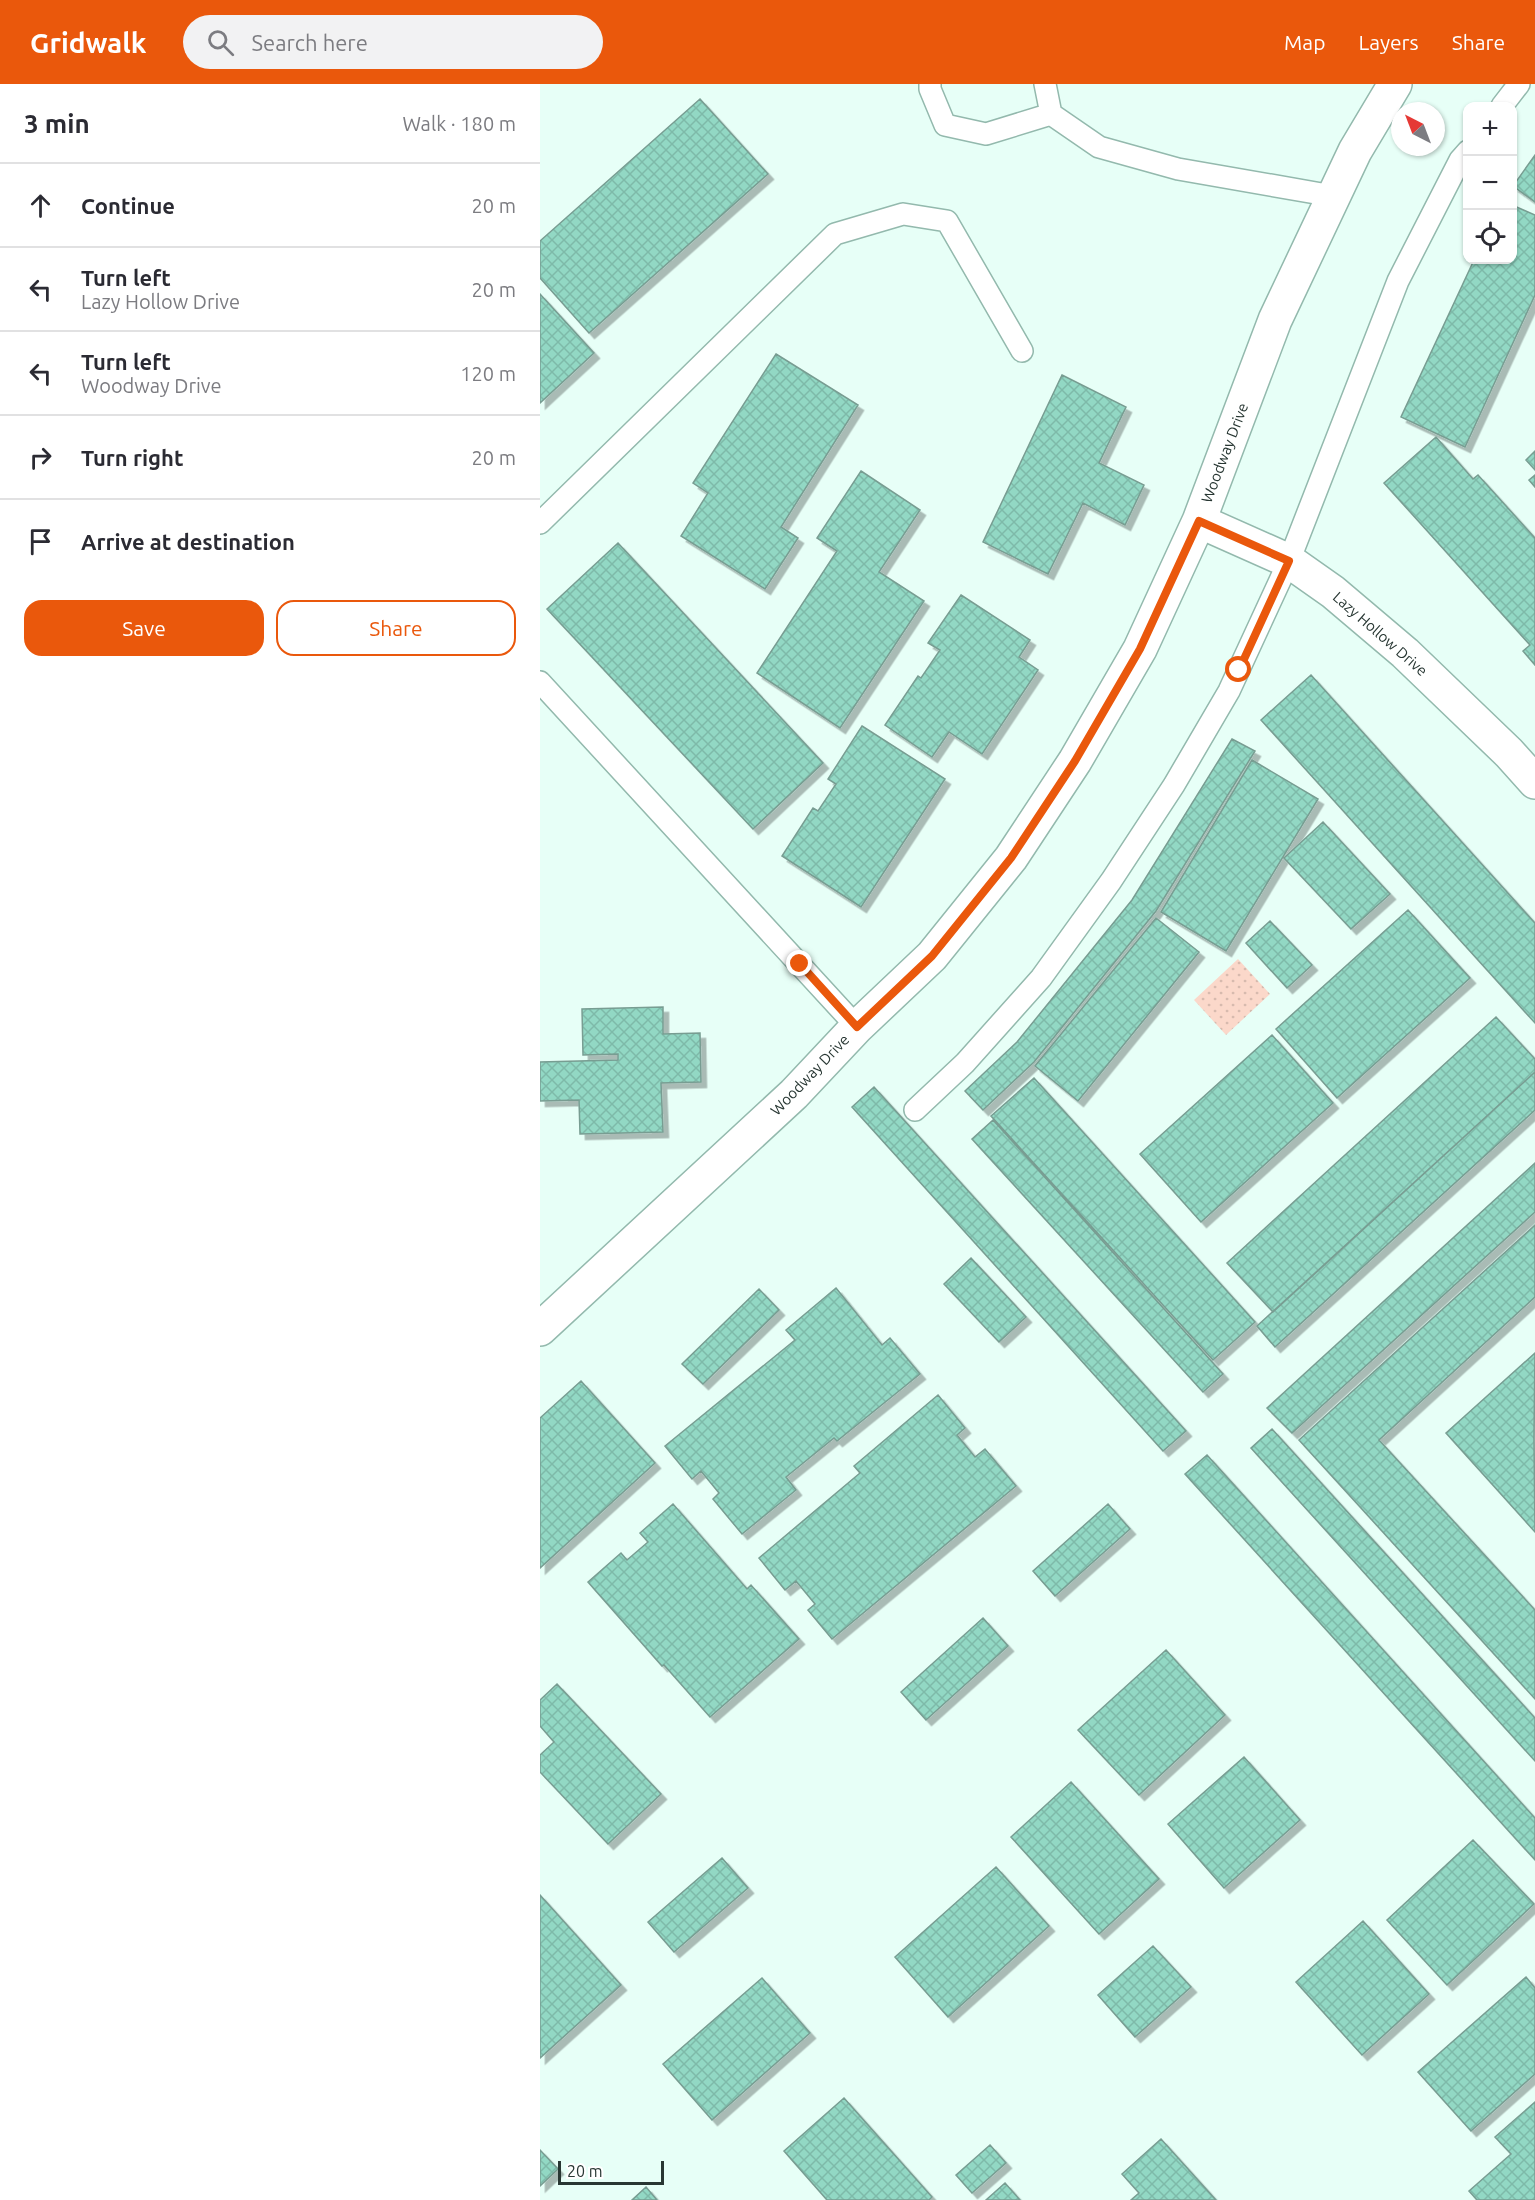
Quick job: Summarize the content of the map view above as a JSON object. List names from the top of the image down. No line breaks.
{"streets":{"street":["Woodway Drive","Lazy Hollow Drive"]},"crossings":[["Woodway Drive","Lazy Hollow Drive"]],"scale_bar":"20 m","north":"top left","page":{"header":"Gridwalk","search":"Search here","nav":["Map","Layers","Share"],"heading":["3 min","Walk · 180 m"],"map_buttons":["+","−"],"list":[["Continue","20 m"],["Turn left","Lazy Hollow Drive","20 m"],["Turn left","Woodway Drive","120 m"],["Turn right","20 m"],"Arrive at destination"],"buttons":["Save","Share"],"scale":"20 m"}}
